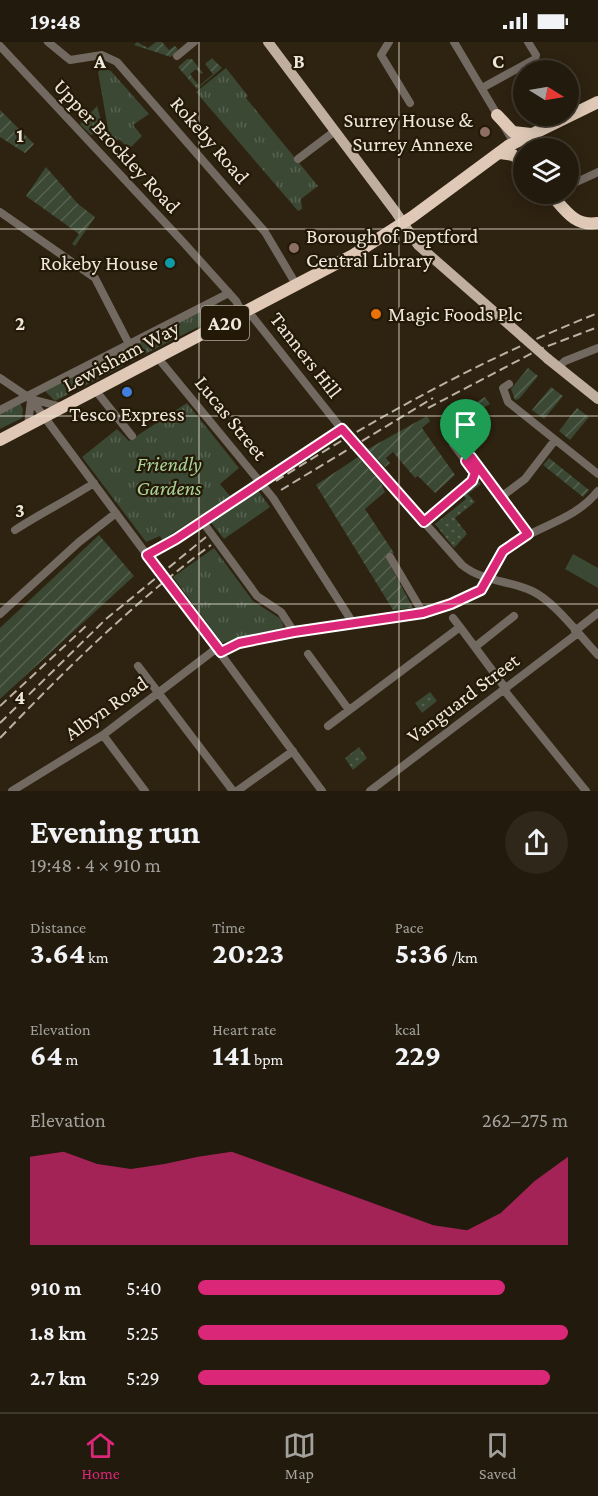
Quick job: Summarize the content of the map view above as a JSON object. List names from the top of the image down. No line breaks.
{"streets":{"highway":["A20","Lewisham Way"],"street":["Rokeby Road","Upper Brockley Road","Tanners Hill","Lucas Street","Vanguard Street","Albyn Road"]},"crossings":[["Rokeby Road","Upper Brockley Road"],["Rokeby Road","Lewisham Way"],["Upper Brockley Road","Tanners Hill"],["Upper Brockley Road","Lewisham Way"],["Tanners Hill","Lewisham Way"],["Tanners Hill","Vanguard Street"],["Tanners Hill","Albyn Road"],["Lewisham Way","Lucas Street"],["Lucas Street","Albyn Road"]],"parks":["Friendly Gardens"],"places":["Surrey House & Surrey Annexe","Borough of Deptford Central Library","Rokeby House","Magic Foods Plc","Tesco Express"],"north":"right","page":{"status":"19:48","heading":["Evening run","19:48 · 4 × 910 m"],"stats":[["Distance","3.64 km"],["Time","20:23"],["Pace","5:36 /km"],["Elevation","64 m"],["Heart rate","141 bpm"],["kcal","229"]],"chart":["Elevation","262–275 m"],"list":[{"name":"910 m","note":"5:40"},{"name":"1.8 km","note":"5:25"},{"name":"2.7 km","note":"5:29"}],"tabs":["Home","Map","Saved"]},"grid":{"columns":["A","B","C"],"rows":["1","2","3","4"]}}
